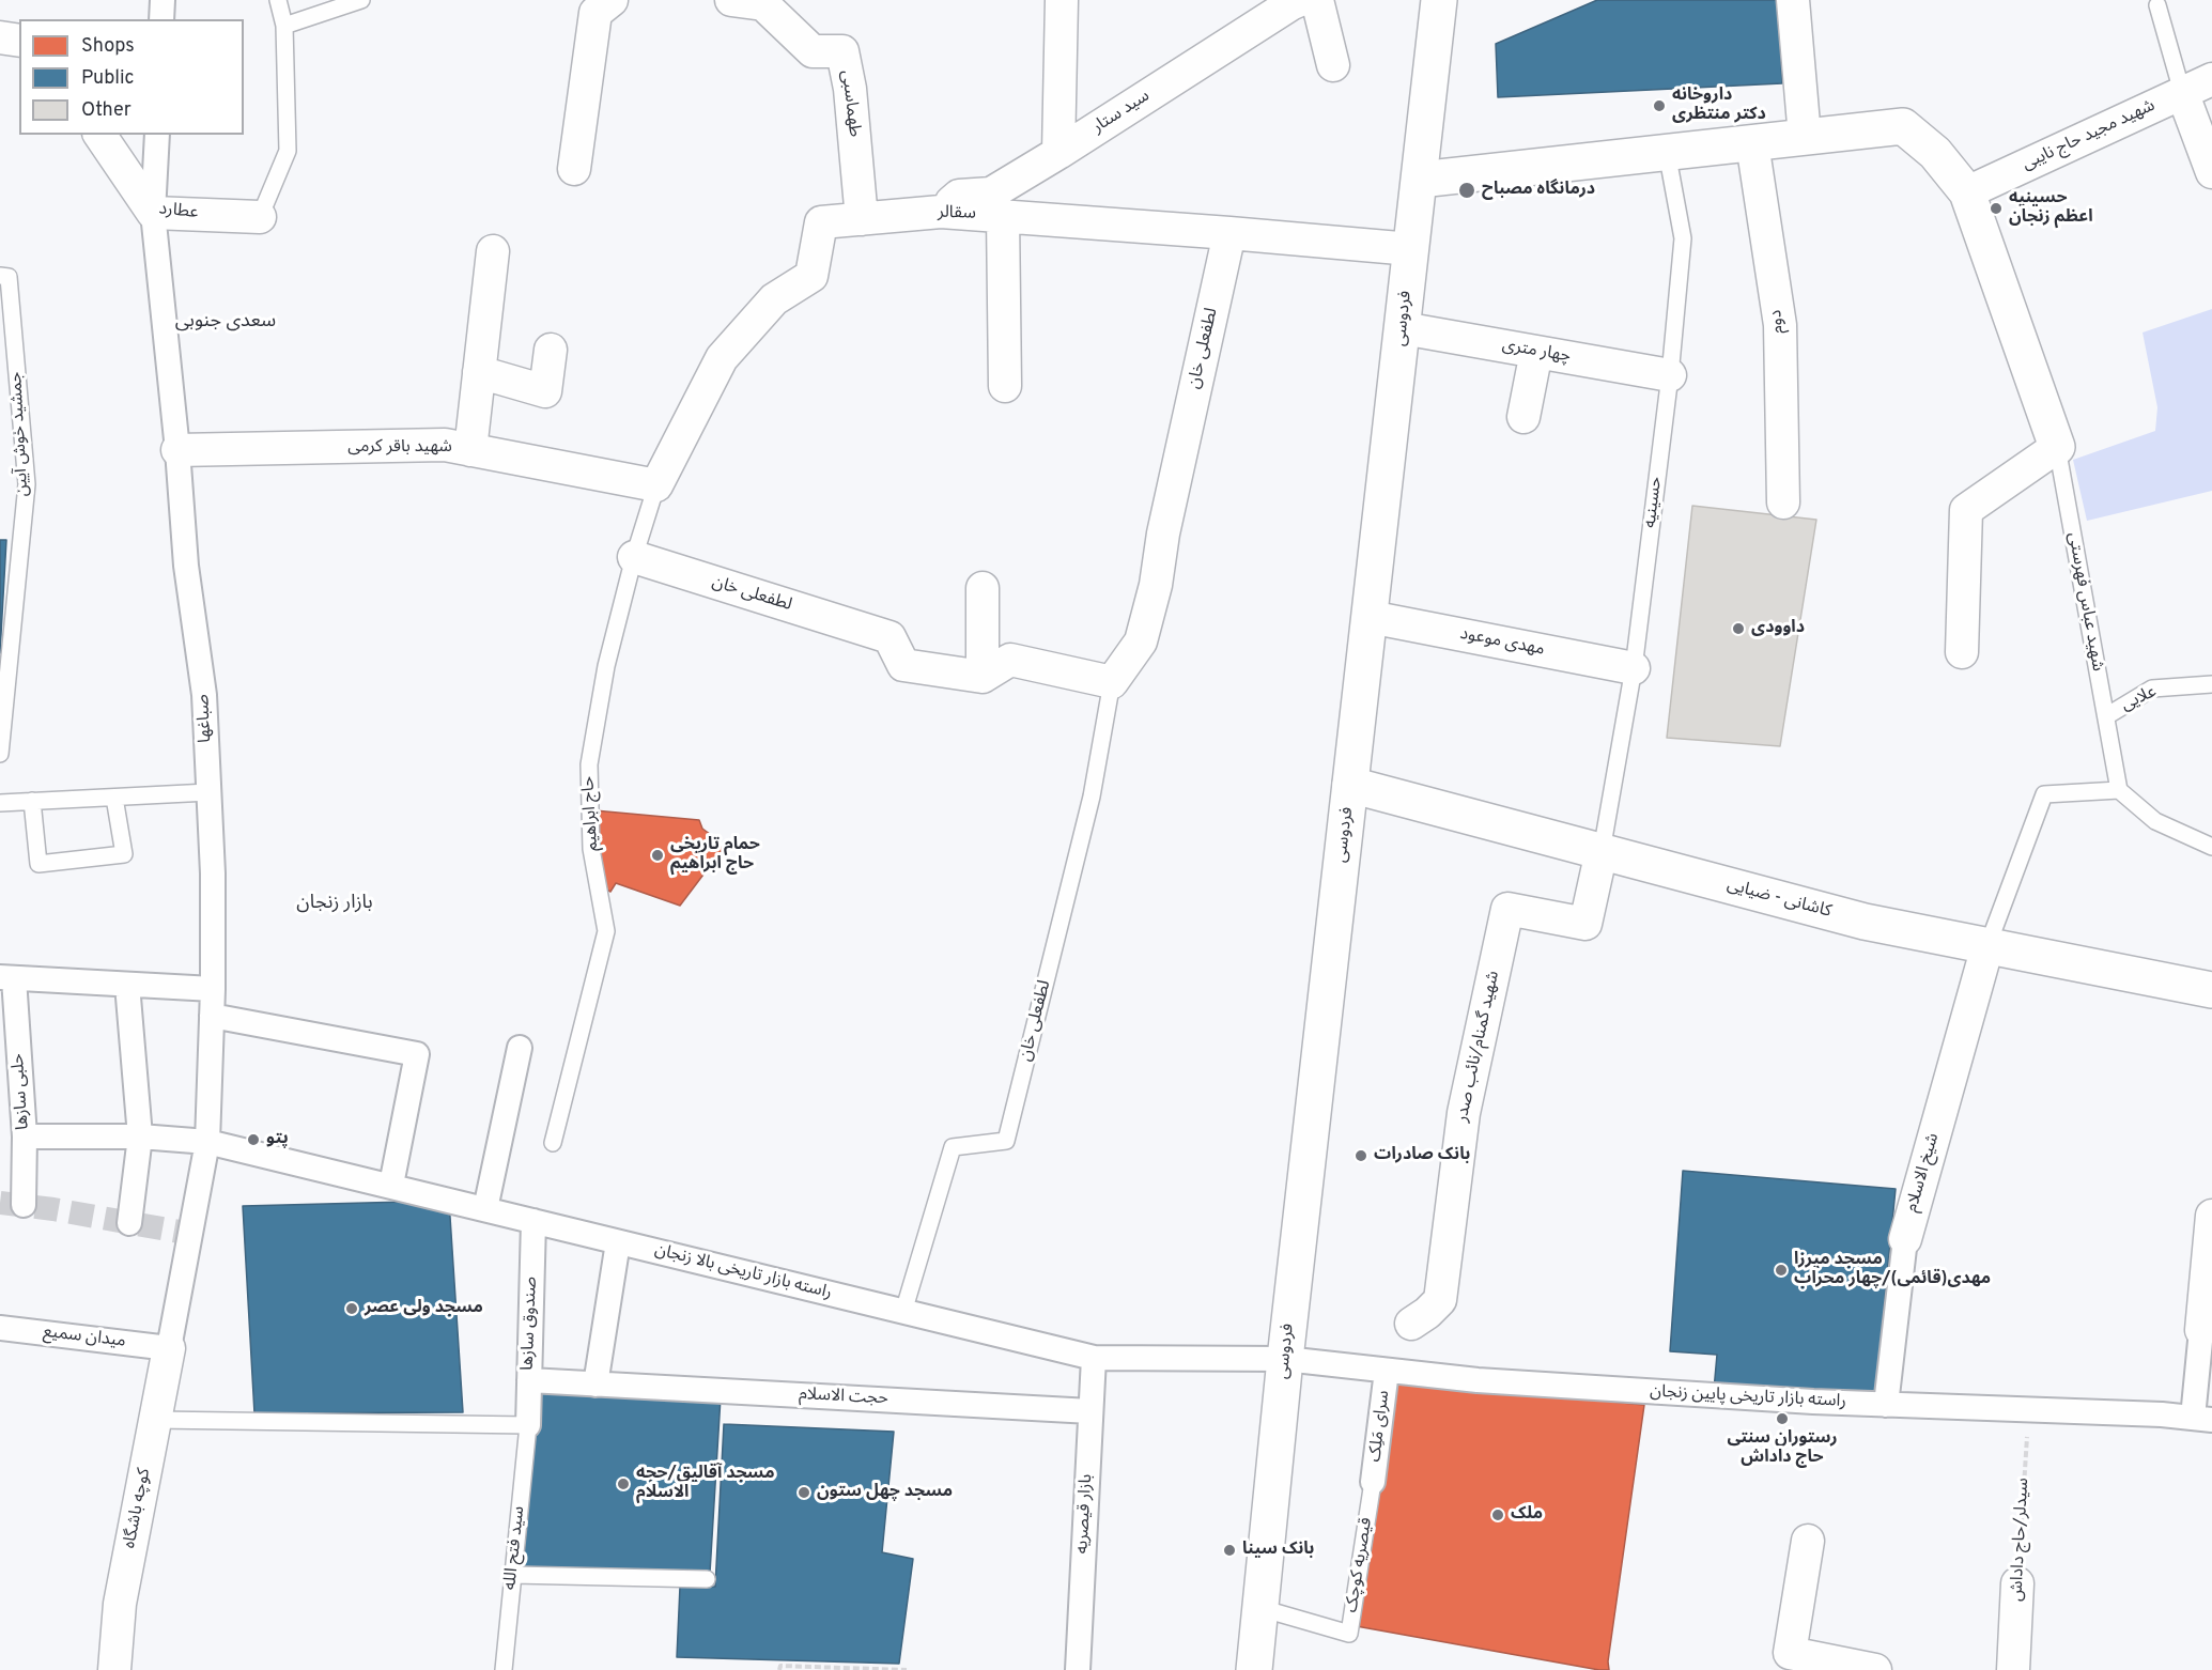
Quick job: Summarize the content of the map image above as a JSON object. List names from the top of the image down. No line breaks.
{"streets":{"street":["طهماسبی","سید ستار","شهید مجید حاج نایبی","عطارد","سقالر","فردوسی","دوم","لطفعلی خان","چهار متری","شهید باقر کرمی","شهید عباس فهرستی","مهدی موعود","صباغها","کاشانی - ضیایی","شهید گمنام/نائب صدر","حلبی سازها","شیخ الاسلام","راسته بازار تاریخی بالا زنجان","صندوق سازها","میدان سمیع","حجت الاسلام","راسته بازار تاریخی پایین زنجان","سرای مَلِک","کوچه باشگاه","بازار قیصریه","سیدلر/حاج داداش"],"lane":["جمشید خوش آیین","حسینیه","علایی","حاج ابراهیم","سید فتح الله","قیصریه کوچک"]},"crossings":[["طهماسبی","سقالر"],["سید ستار","سقالر"],["شهید مجید حاج نایبی","شهید عباس فهرستی"],["عطارد","صباغها"],["سقالر","فردوسی"],["سقالر","لطفعلی خان"],["سقالر","شهید باقر کرمی"],["سقالر","حاج ابراهیم"],["فردوسی","چهار متری"],["فردوسی","مهدی موعود"],["فردوسی","کاشانی - ضیایی"],["فردوسی","راسته بازار تاریخی بالا زنجان"],["فردوسی","راسته بازار تاریخی پایین زنجان"],["فردوسی","قیصریه کوچک"],["لطفعلی خان","حاج ابراهیم"],["لطفعلی خان","راسته بازار تاریخی بالا زنجان"],["چهار متری","حسینیه"],["شهید باقر کرمی","صباغها"],["شهید باقر کرمی","حاج ابراهیم"],["حسینیه","مهدی موعود"],["حسینیه","کاشانی - ضیایی"],["حسینیه","شهید گمنام/نائب صدر"],["شهید عباس فهرستی","علایی"],["صباغها","راسته بازار تاریخی بالا زنجان"],["صباغها","میدان سمیع"],["صباغها","کوچه باشگاه"],["کاشانی - ضیایی","شهید گمنام/نائب صدر"],["کاشانی - ضیایی","شیخ الاسلام"],["حلبی سازها","راسته بازار تاریخی بالا زنجان"],["شیخ الاسلام","راسته بازار تاریخی پایین زنجان"],["راسته بازار تاریخی بالا زنجان","صندوق سازها"],["راسته بازار تاریخی بالا زنجان","راسته بازار تاریخی پایین زنجان"],["راسته بازار تاریخی بالا زنجان","بازار قیصریه"],["صندوق سازها","حجت الاسلام"],["صندوق سازها","سید فتح الله"],["میدان سمیع","کوچه باشگاه"],["حجت الاسلام","بازار قیصریه"],["راسته بازار تاریخی پایین زنجان","سرای مَلِک"],["راسته بازار تاریخی پایین زنجان","سیدلر/حاج داداش"],["سرای مَلِک","قیصریه کوچک"]],"districts":["سعدی جنوبی","بازار زنجان"],"places":["داروخانه دکتر منتظری","درمانگاه مصباح","حسینیه اعظم زنجان","داوودی","حمام تاریخی حاج ابراهیم","پتو","بانک صادرات","مسجد میرزا مهدی(قائمی)/چهار محراب","مسجد ولی عصر","رستوران سنتی حاج داداش","مسجد آقالیق/حجه الاسلام","مسجد چهل ستون","ملک","بانک سینا"],"legend":["Shops","Public","Other"]}
